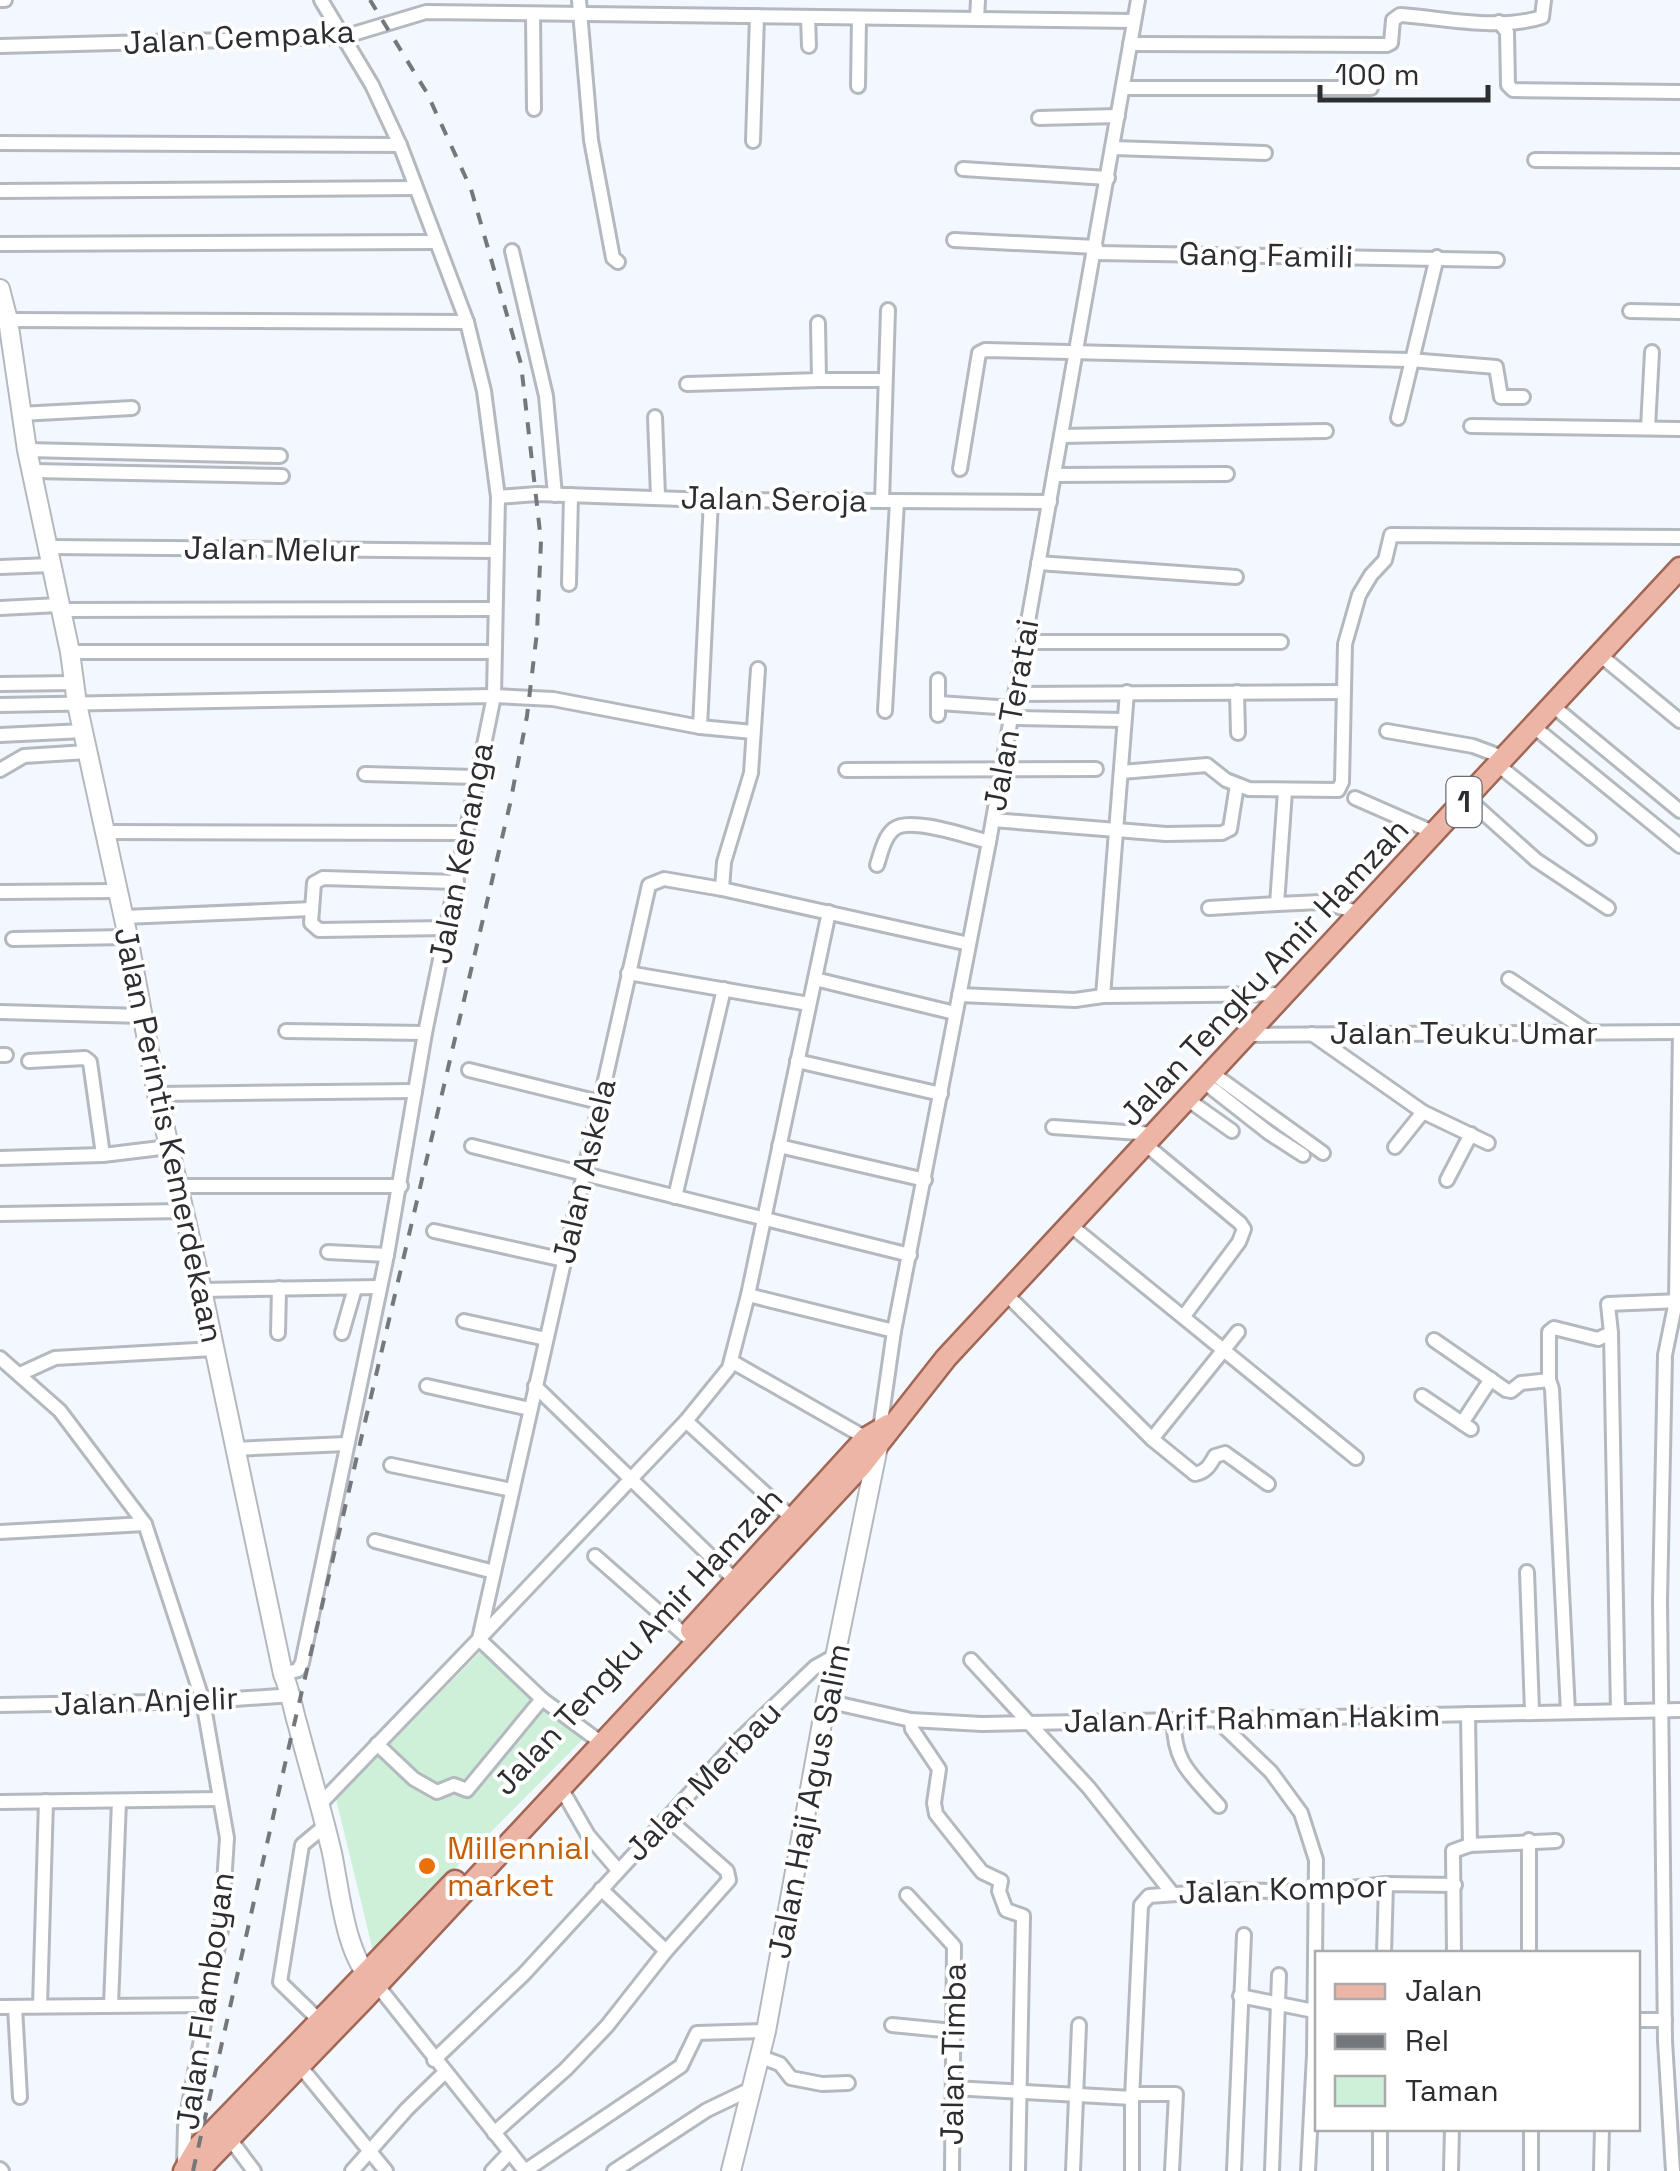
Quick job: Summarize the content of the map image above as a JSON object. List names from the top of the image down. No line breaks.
{"streets":{"main road":["1","Jalan Tengku Amir Hamzah"],"street":["Jalan Cempaka","Gang Famili","Jalan Seroja","Jalan Melur","Jalan Teratai","Jalan Kenanga","Jalan Teuku Umar","Jalan Perintis Kemerdekaan","Jalan Askela","Jalan Anjelir","Jalan Arif Rahman Hakim","Jalan Merbau","Jalan Haji Agus Salim","Jalan Kompor","Jalan Flamboyan","Jalan Timba"]},"crossings":[["Jalan Cempaka","Jalan Teratai"],["Jalan Cempaka","Jalan Kenanga"],["Gang Famili","Jalan Teratai"],["Jalan Seroja","Jalan Teratai"],["Jalan Seroja","Jalan Kenanga"],["Jalan Melur","Jalan Kenanga"],["Jalan Melur","Jalan Perintis Kemerdekaan"],["Jalan Teratai","Jalan Tengku Amir Hamzah"],["Jalan Teratai","Jalan Askela"],["Jalan Teratai","Jalan Haji Agus Salim"],["Jalan Kenanga","Jalan Perintis Kemerdekaan"],["Jalan Tengku Amir Hamzah","Jalan Teuku Umar"],["Jalan Tengku Amir Hamzah","Jalan Perintis Kemerdekaan"],["Jalan Tengku Amir Hamzah","Jalan Merbau"],["Jalan Tengku Amir Hamzah","Jalan Haji Agus Salim"],["Jalan Tengku Amir Hamzah","Jalan Flamboyan"],["Jalan Perintis Kemerdekaan","Jalan Anjelir"],["Jalan Anjelir","Jalan Flamboyan"],["Jalan Arif Rahman Hakim","Jalan Haji Agus Salim"],["Jalan Merbau","Jalan Haji Agus Salim"]],"places":["Millennial market"],"legend":["Jalan","Rel","Taman"],"scale_bar":"100 m"}
